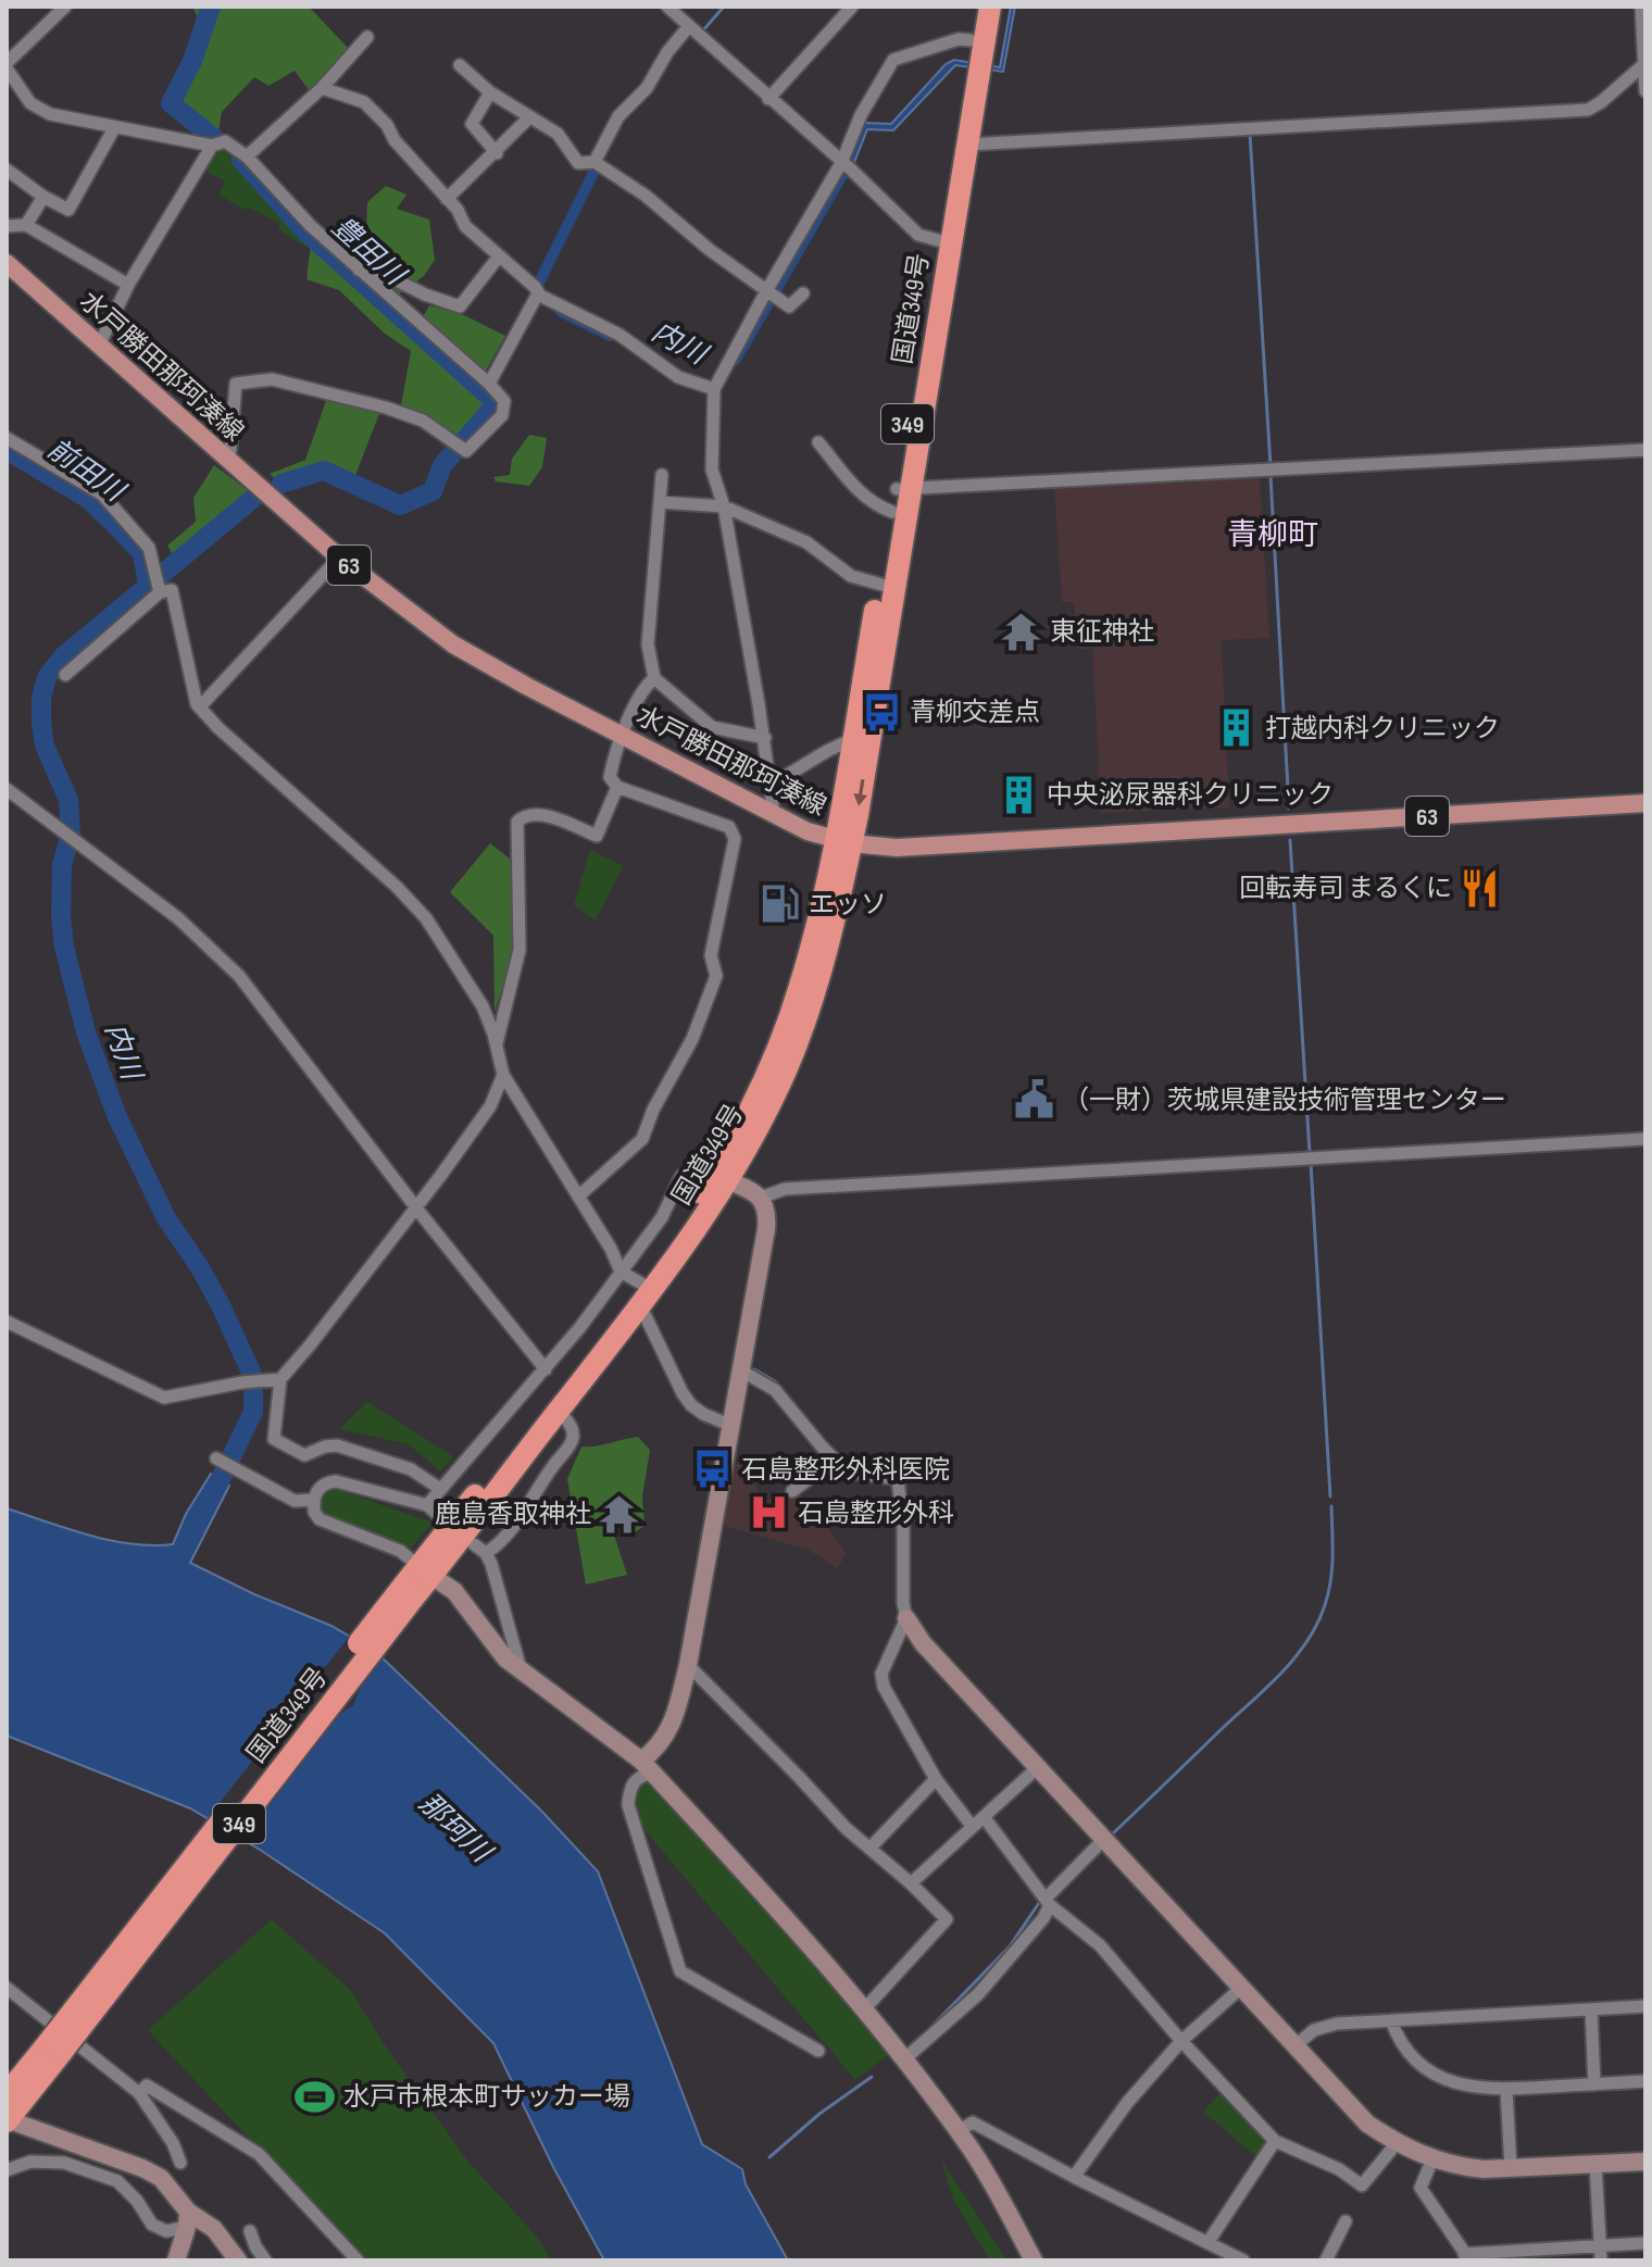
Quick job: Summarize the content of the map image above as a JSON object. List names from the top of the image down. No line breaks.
{"streets":{"highway":["国道349号","349"],"main road":["水戸勝田那珂湊線","63"]},"crossings":[["国道349号","水戸勝田那珂湊線"]],"districts":["青柳町"],"water":["豊田川","内川","前田川","那珂川"],"places":{"temple":["東征神社","鹿島香取神社"],"bus stop":["青柳交差点","石島整形外科医院"],"building":["打越内科クリニック","中央泌尿器科クリニック"],"restaurant":["回転寿司 まるくに"],"fuel station":["エッソ"],"public building":["（一財）茨城県建設技術管理センター"],"hospital":["石島整形外科"],"sports":["水戸市根本町サッカー場"]}}
